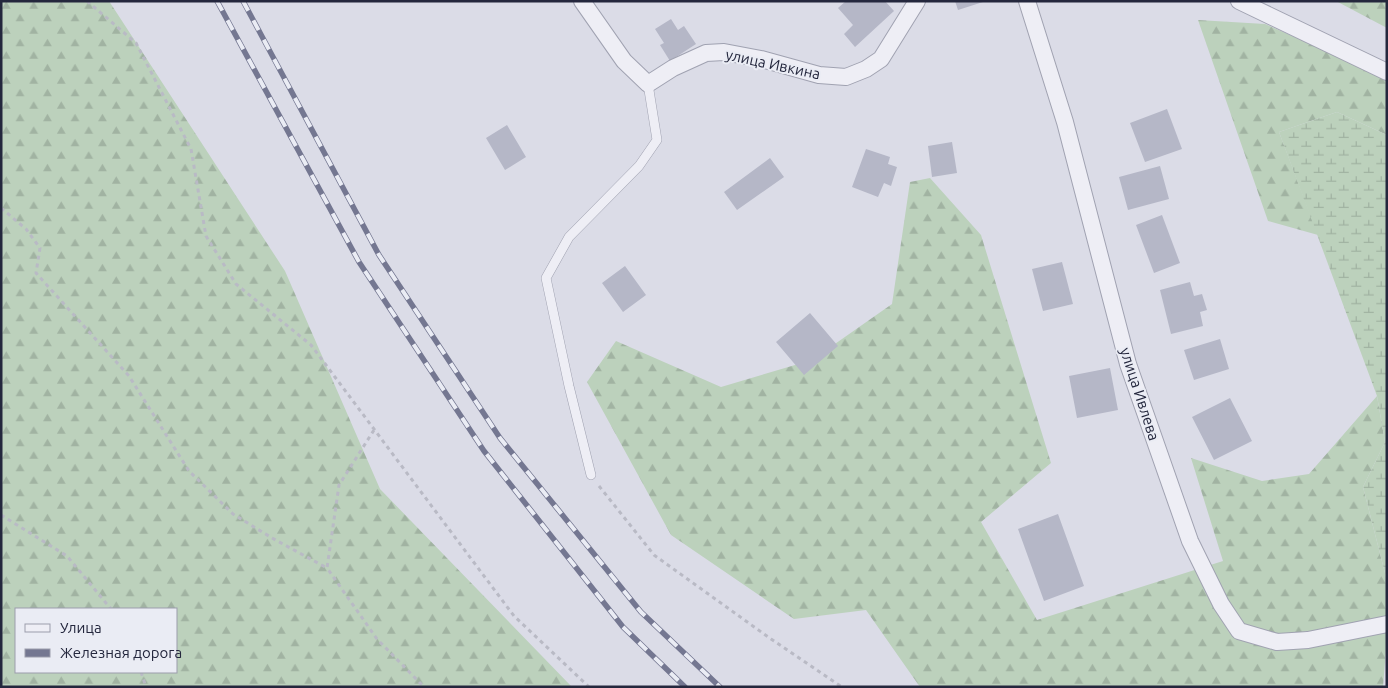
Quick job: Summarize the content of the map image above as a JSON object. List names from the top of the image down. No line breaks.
{"streets":{"street":["улица Ивкина","улица Ивлева"]},"legend":["Улица","Железная дорога"]}
